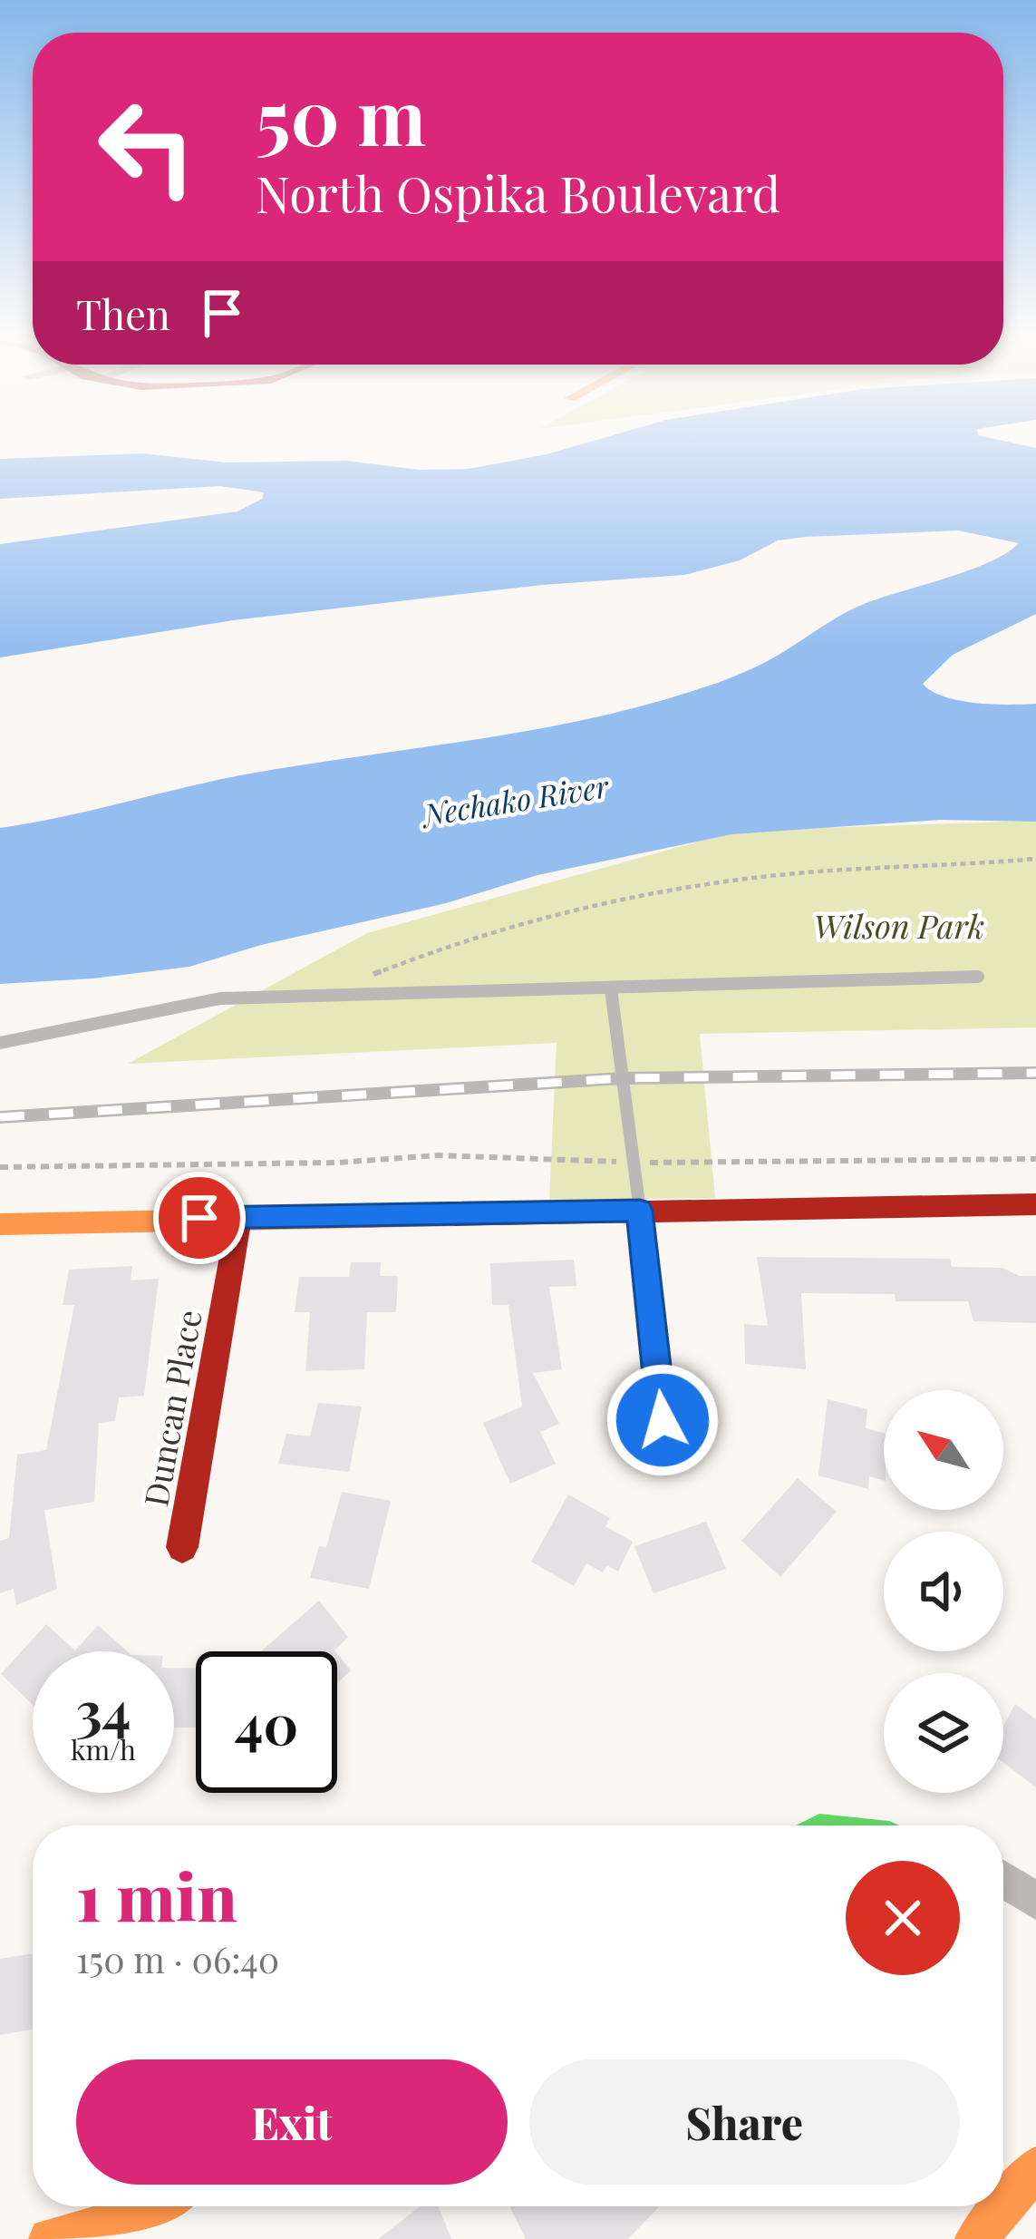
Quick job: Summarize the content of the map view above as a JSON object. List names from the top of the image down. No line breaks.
{"streets":{"street":["Duncan Place"]},"water":["Nechako River"],"parks":["Wilson Park"],"north":"top left","page":{"turn":["50 m","North Ospika Boulevard"],"then":"Then","speed":"34 km/h","limit":"40","heading":["1 min","150 m · 06:40"],"buttons":["Exit","Share"]}}
